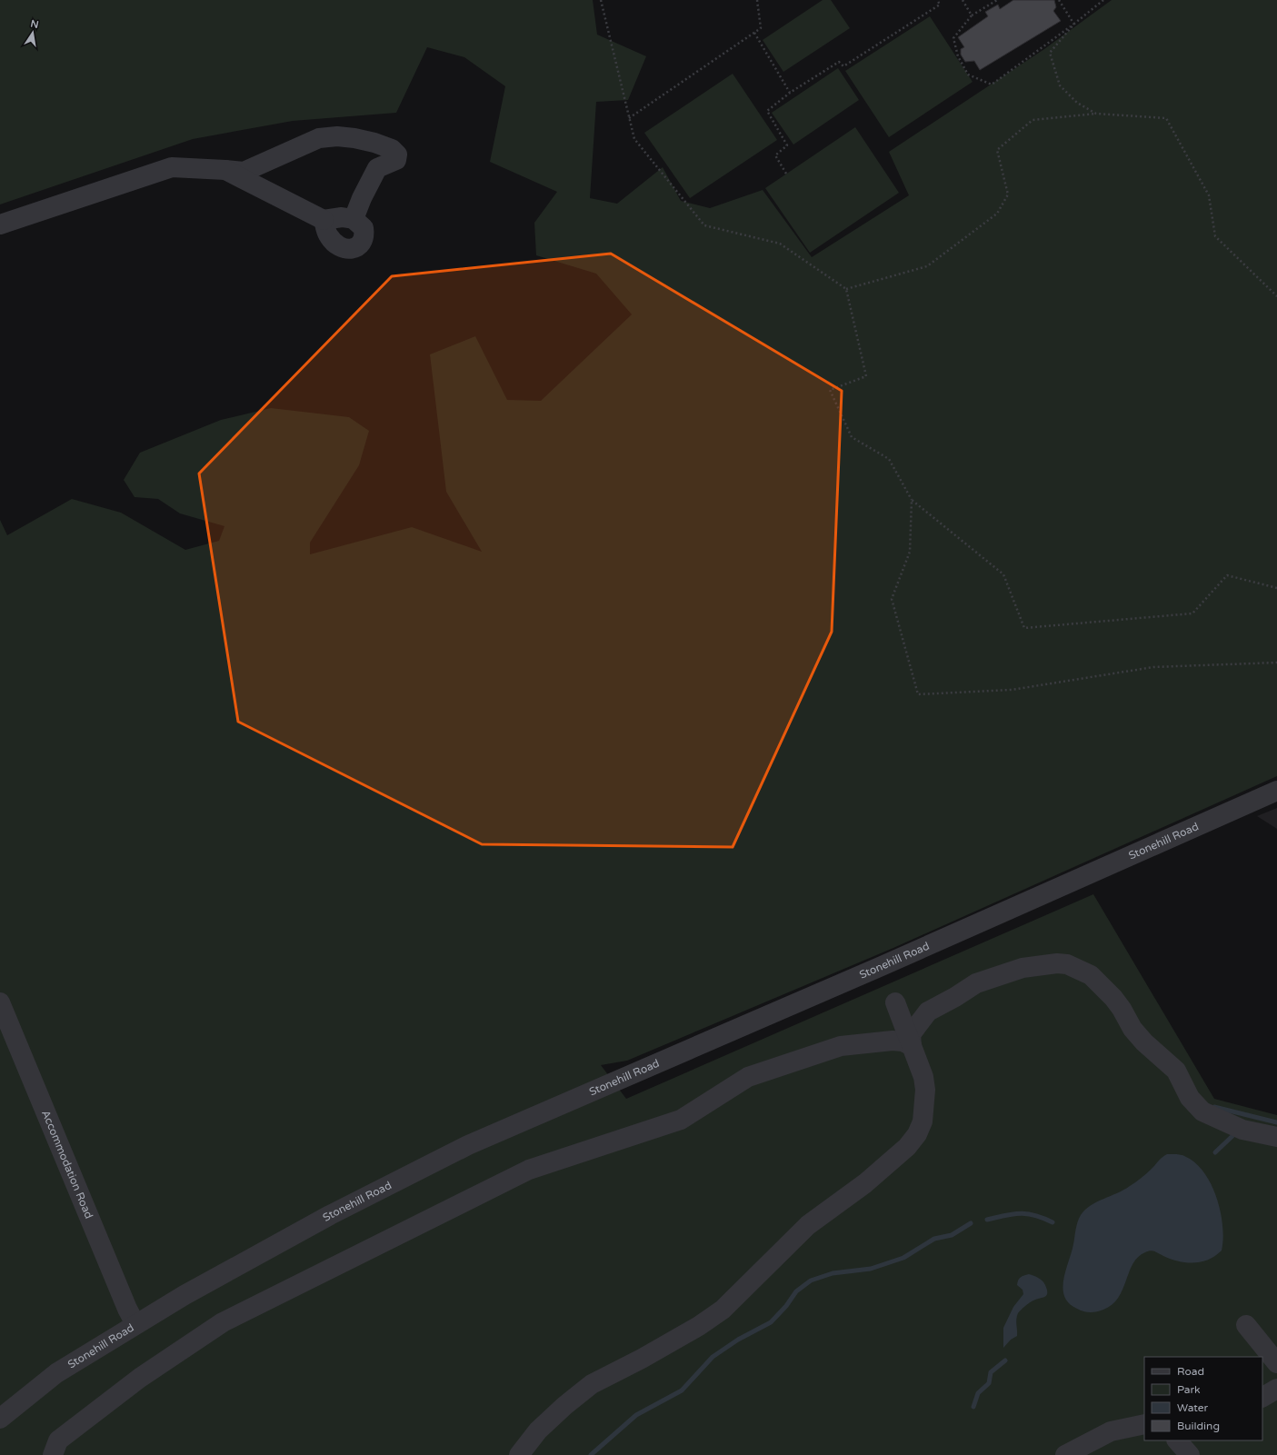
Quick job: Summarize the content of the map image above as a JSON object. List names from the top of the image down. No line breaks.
{"streets":{"street":["Stonehill Road","Accommodation Road"]},"crossings":[["Stonehill Road","Accommodation Road"]],"legend":["Road","Park","Water","Building"],"north":"top"}
